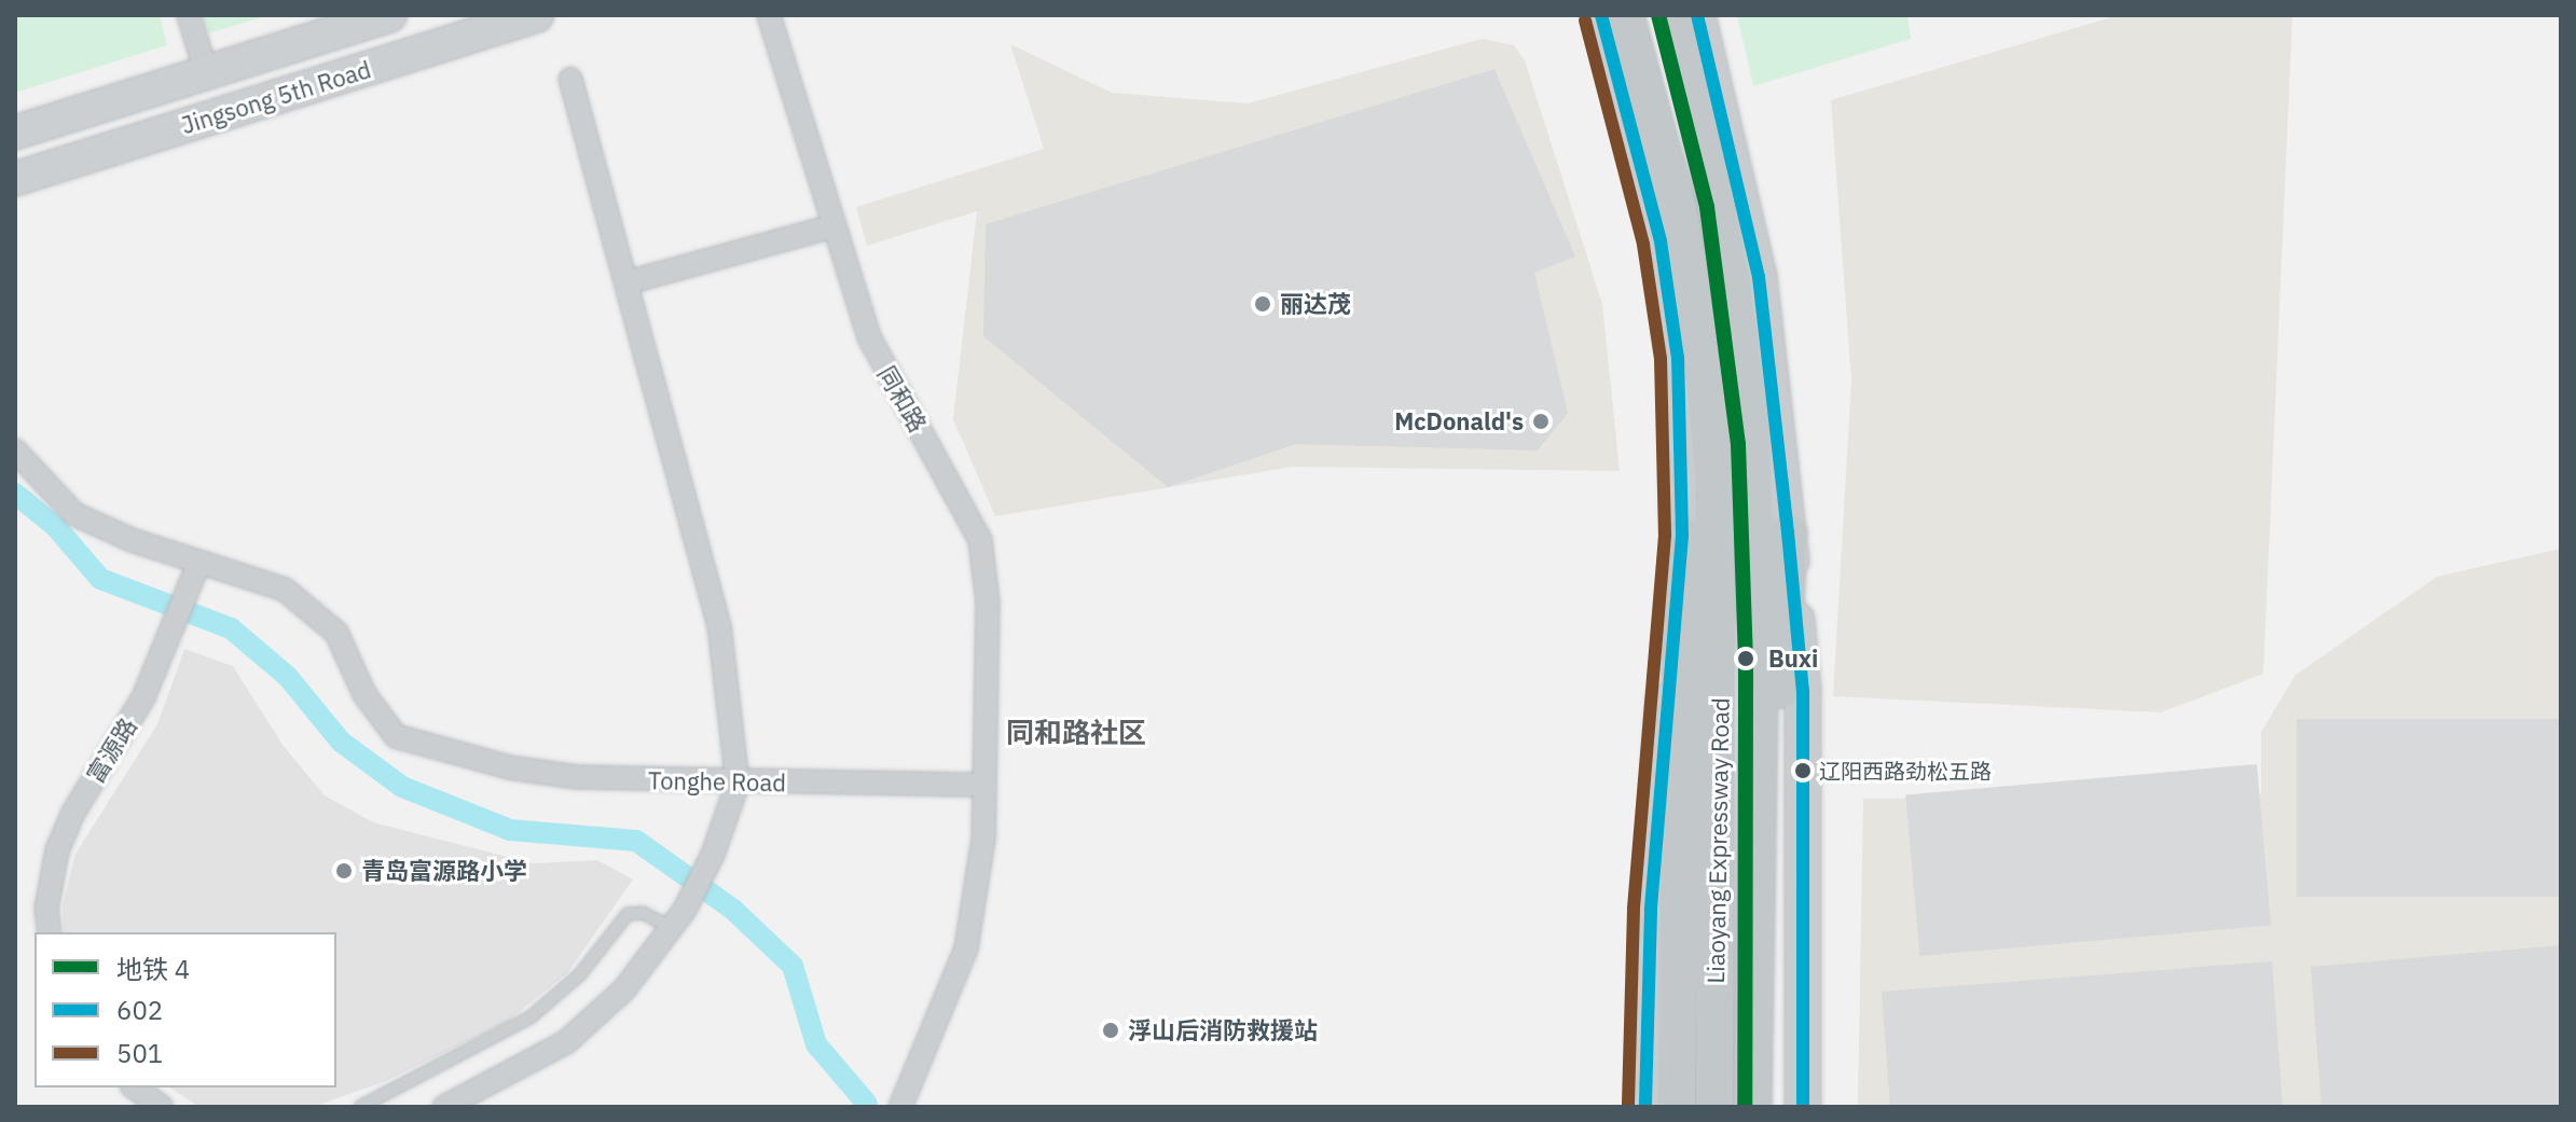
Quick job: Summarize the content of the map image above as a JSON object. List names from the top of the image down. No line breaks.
{"streets":{"highway":["Liaoyang Expressway Road"],"main road":["Jingsong 5th Road"],"street":["同和路","富源路","Tonghe Road"]},"crossings":[["同和路","Tonghe Road"],["富源路","Tonghe Road"]],"districts":["同和路社区"],"places":["丽达茂","McDonald's","Buxi","辽阳西路劲松五路","青岛富源路小学","浮山后消防救援站"],"lines":["metro line 4","transit line 602","transit line 501"],"legend":["地铁 4","602","501"]}
